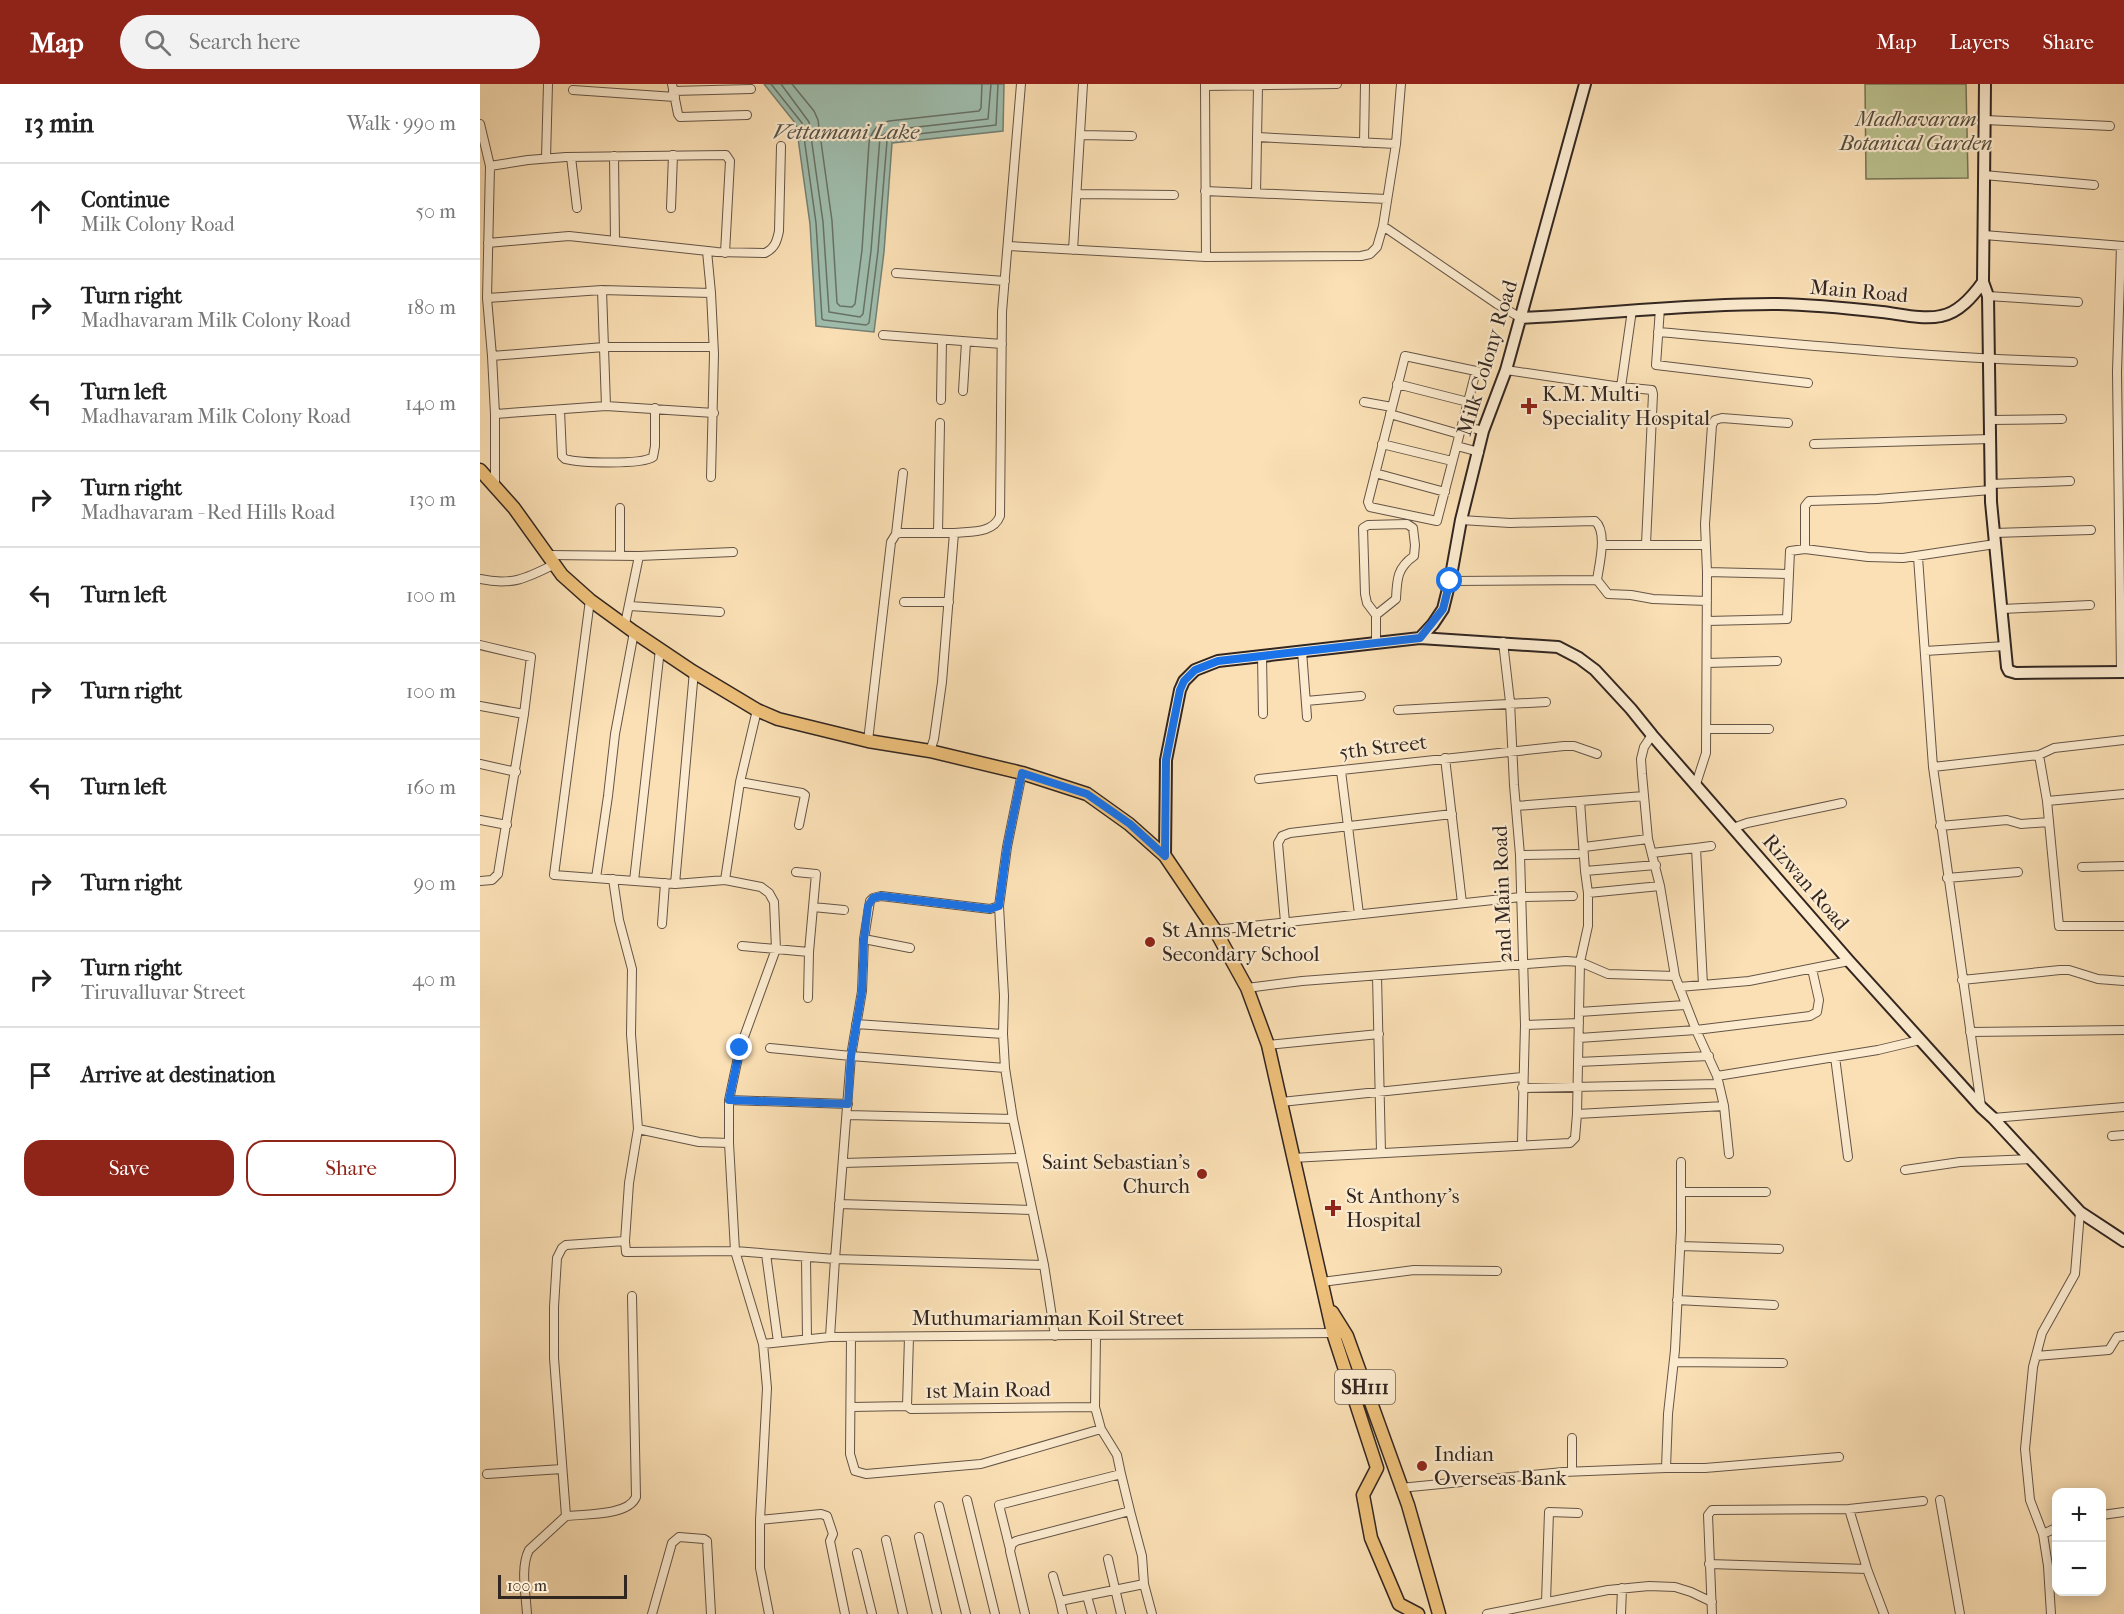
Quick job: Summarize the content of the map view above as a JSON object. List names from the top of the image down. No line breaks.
{"streets":{"main road":["SH111"],"street":["Main Road","Milk Colony Road","5th Street","Rizwan Road","2nd Main Road","Muthumariamman Koil Street","1st Main Road"]},"crossings":[["Main Road","Milk Colony Road"],["Milk Colony Road","Rizwan Road"],["5th Street","2nd Main Road"],["Rizwan Road","2nd Main Road"],["Rizwan Road","SH111"],["Muthumariamman Koil Street","SH111"],["Muthumariamman Koil Street","1st Main Road"]],"water":["Vettamani Lake"],"parks":["Madhavaram Botanical Garden"],"places":{"health":["K.M. Multi Speciality Hospital","St Anthony's Hospital"],"other":["St Anns Metric Secondary School","Saint Sebastian's Church","Indian Overseas Bank"]},"scale_bar":"100 m","page":{"header":"Map","search":"Search here","nav":["Map","Layers","Share"],"heading":["13 min","Walk · 990 m"],"list":[["Continue","Milk Colony Road","50 m"],["Turn right","Madhavaram Milk Colony Road","180 m"],["Turn left","Madhavaram Milk Colony Road","140 m"],["Turn right","Madhavaram - Red Hills Road","130 m"],["Turn left","100 m"],["Turn right","100 m"],["Turn left","160 m"],["Turn right","90 m"],["Turn right","Tiruvalluvar Street","40 m"],"Arrive at destination"],"buttons":["Save","Share"],"map_buttons":["+","−"],"scale":"100 m"}}
